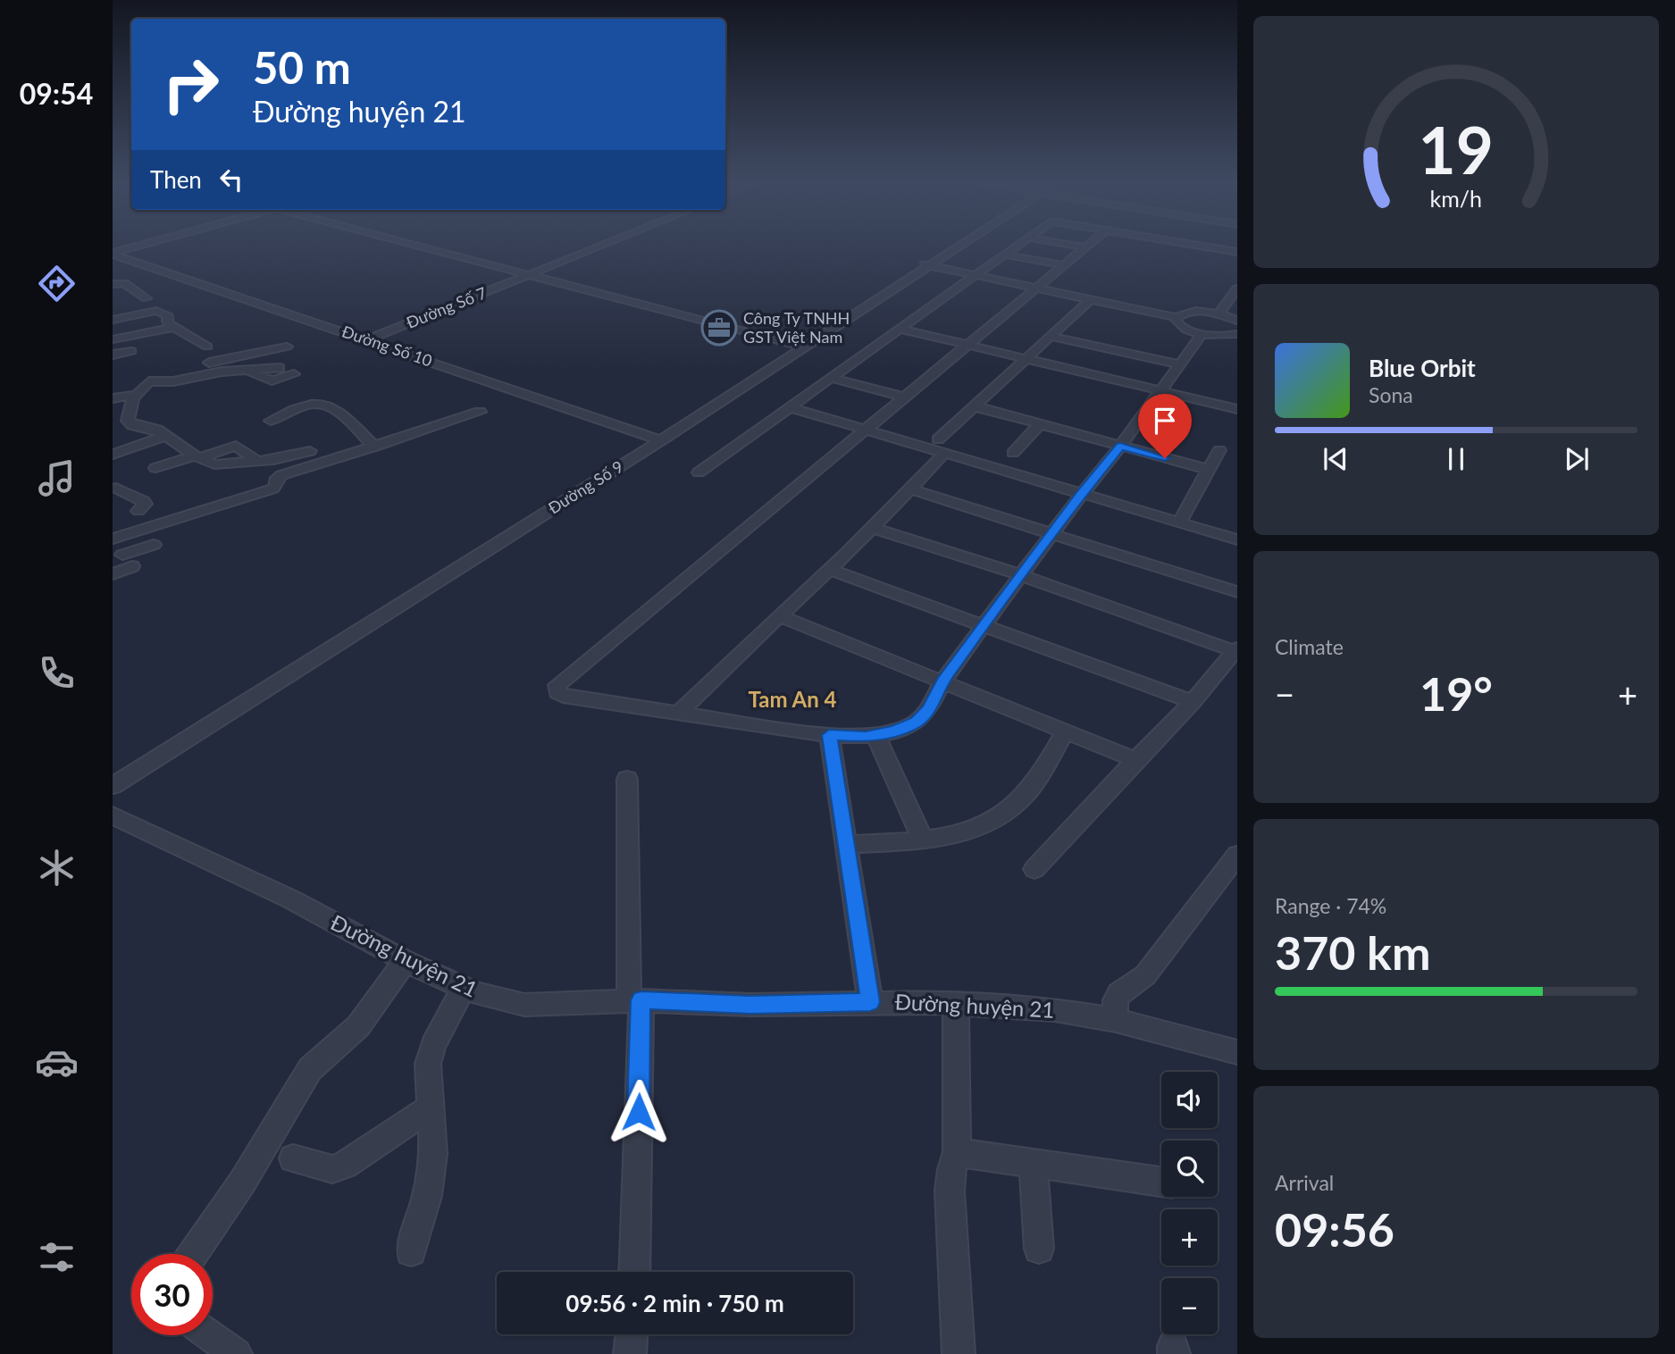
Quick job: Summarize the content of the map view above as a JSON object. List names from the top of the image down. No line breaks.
{"streets":{"street":["Đường Số 7","Đường Số 10","Đường Số 9","Đường huyện 21"]},"crossings":[["Đường Số 7","Đường Số 10"],["Đường Số 10","Đường Số 9"]],"districts":["Tam An 4"],"places":{"office":["Công Ty TNHH GST Việt Nam"]},"page":{"tabs":"09:54","turn":["50 m","Đường huyện 21"],"then":"Then","song":["Blue Orbit","Sona"],"tile":["Climate",["Range · 74%","370 km"],["Arrival","09:56"]],"heat":["−","19°","+"],"map_buttons":["+","−"],"limit":"30","trip":"09:56 · 2 min · 750 m","gauge":["19","km/h"]}}
